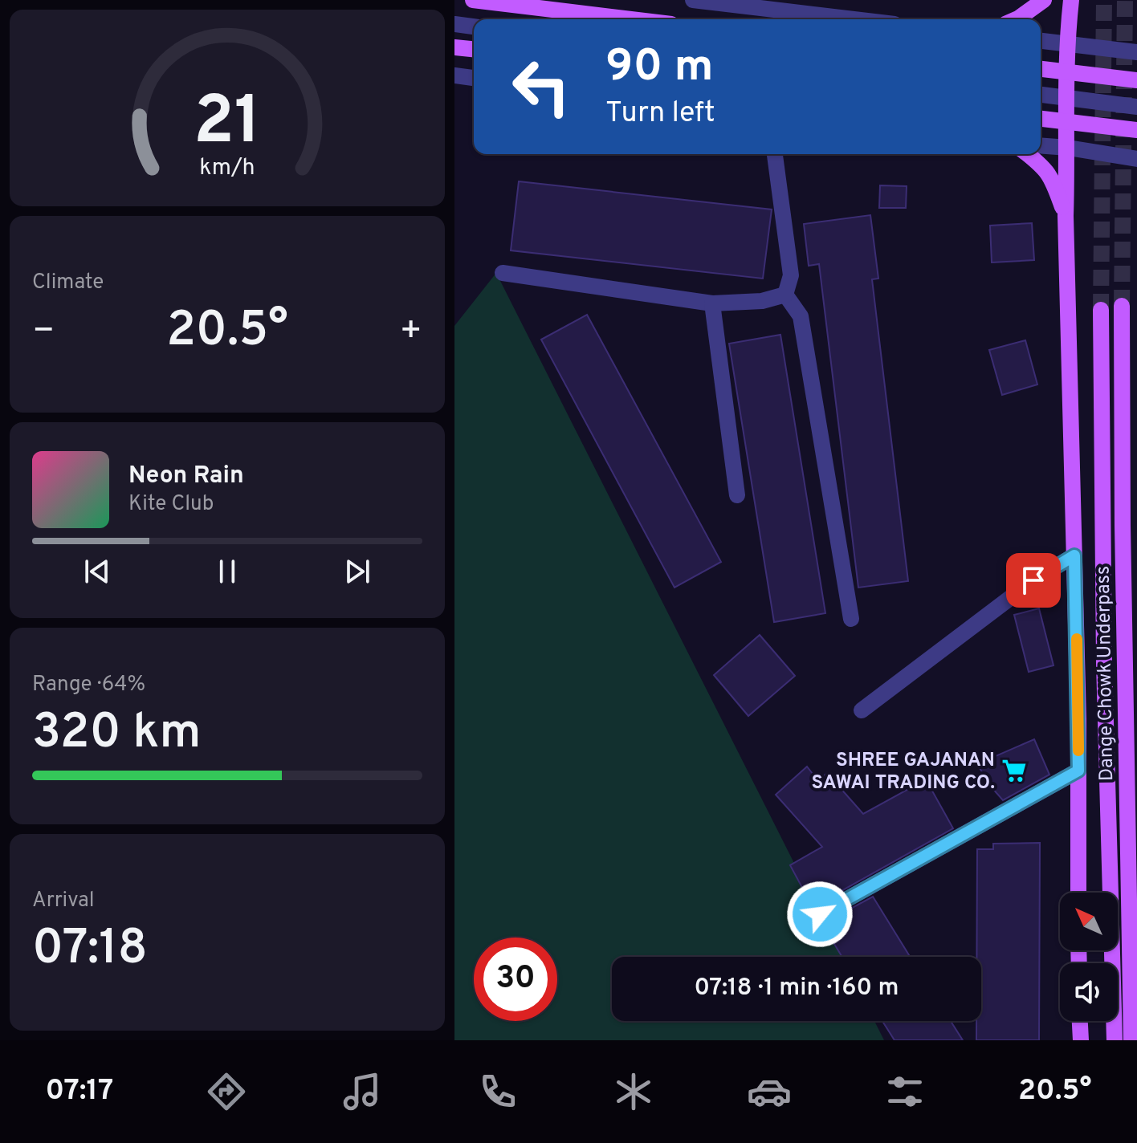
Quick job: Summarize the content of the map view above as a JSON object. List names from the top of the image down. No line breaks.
{"streets":{"main road":["Dange Chowk Underpass"]},"places":{"supermarket":["SHREE GAJANAN SAWAI TRADING CO."]},"north":"top left","page":{"turn":["90 m","Turn left"],"tile":["Climate",["Range · 64%","320 km"],["Arrival","07:18"]],"heat":["−","20.5°","+"],"song":["Neon Rain","Kite Club"],"limit":"30","trip":"07:18 · 1 min · 160 m","tabs":["07:17","20.5°"],"gauge":["21","km/h"]}}
